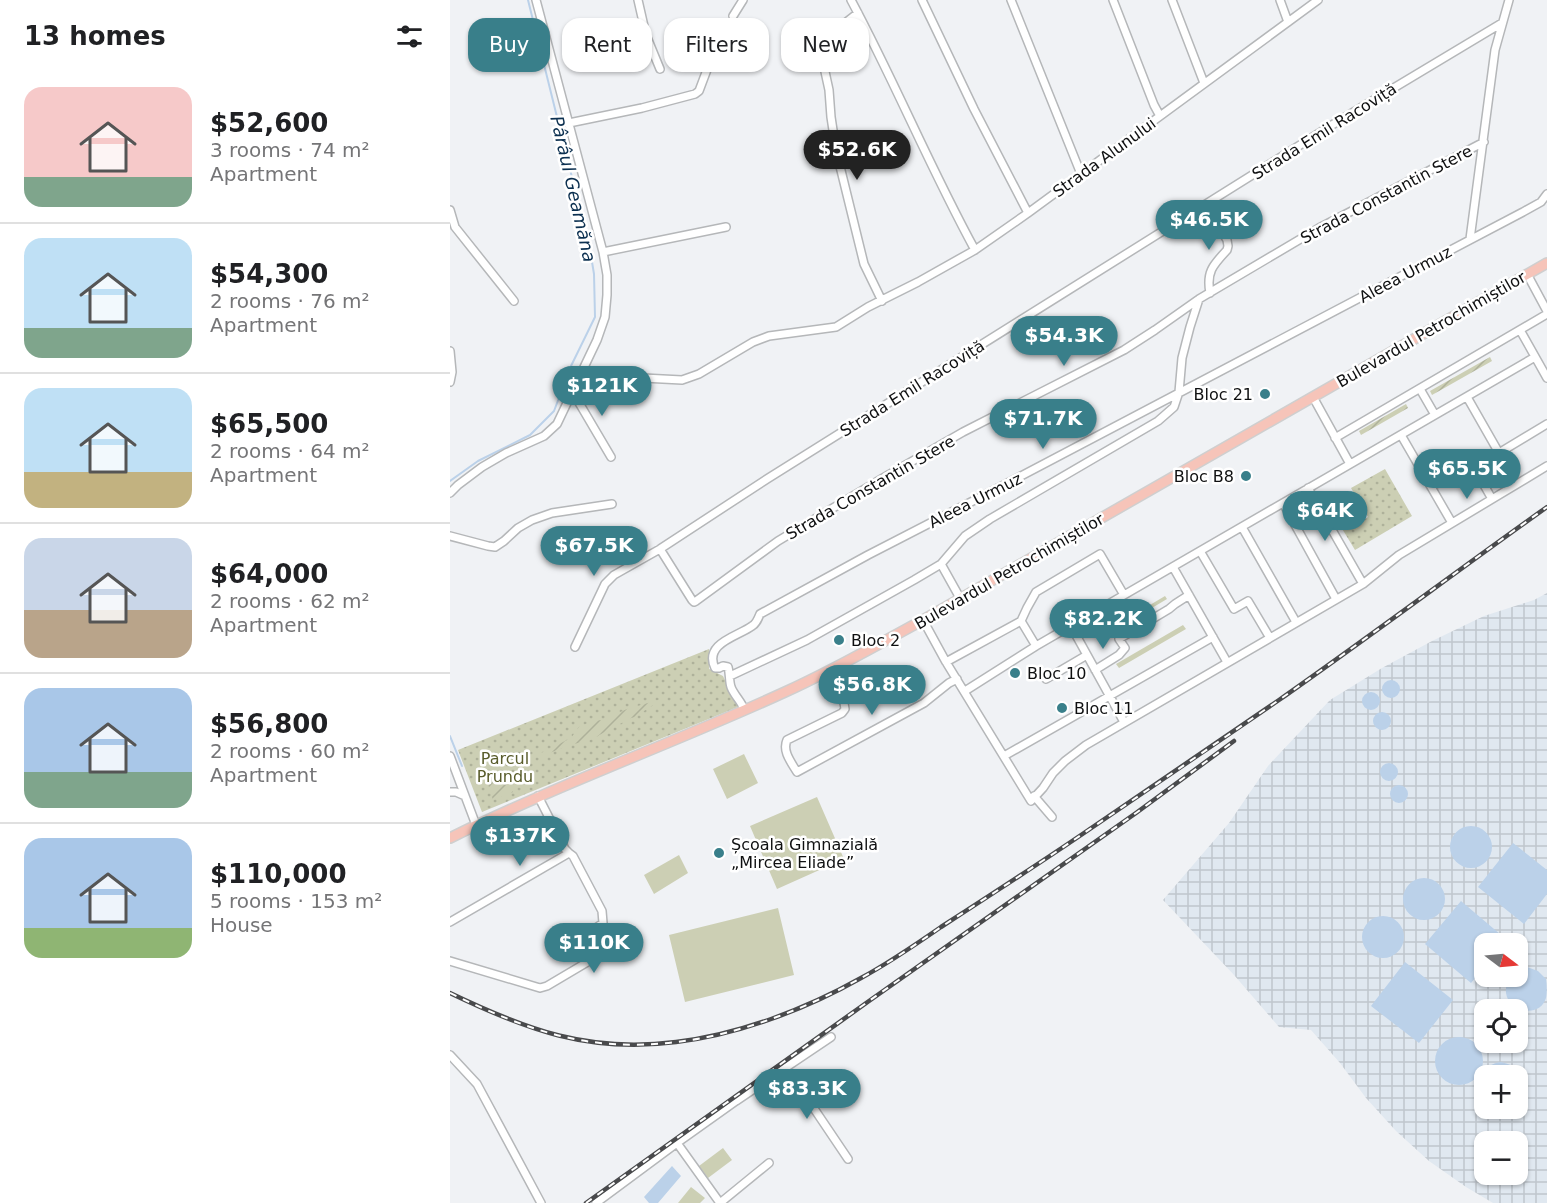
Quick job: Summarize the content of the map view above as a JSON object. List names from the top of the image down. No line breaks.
{"streets":{"main road":["Bulevardul Petrochimiștilor"],"street":["Strada Emil Racoviță","Strada Alunului","Strada Constantin Stere","Aleea Urmuz"]},"crossings":[["Strada Emil Racoviță","Strada Constantin Stere"],["Aleea Urmuz","Bulevardul Petrochimiștilor"]],"water":["Pârâul Geamăna"],"parks":["Parcul Prundu"],"places":["Bloc 21","Bloc B8","Bloc 2","Bloc 10","Bloc 11","Școala Gimnazială „Mircea Eliade”"],"north":"right","page":{"heading":"13 homes","chip":["Buy","Rent","Filters","New"],"list":[{"name":"$52,600","note":"3 rooms · 74 m² · Apartment"},{"name":"$54,300","note":"2 rooms · 76 m² · Apartment"},{"name":"$65,500","note":"2 rooms · 64 m² · Apartment"},{"name":"$64,000","note":"2 rooms · 62 m² · Apartment"},{"name":"$56,800","note":"2 rooms · 60 m² · Apartment"},{"name":"$110,000","note":"5 rooms · 153 m² · House"}],"price":["$52.6K","$46.5K","$54.3K","$121K","$71.7K","$65.5K","$64K","$67.5K","$82.2K","$56.8K","$137K","$110K","$83.3K"],"map_buttons":["+","−"]}}
